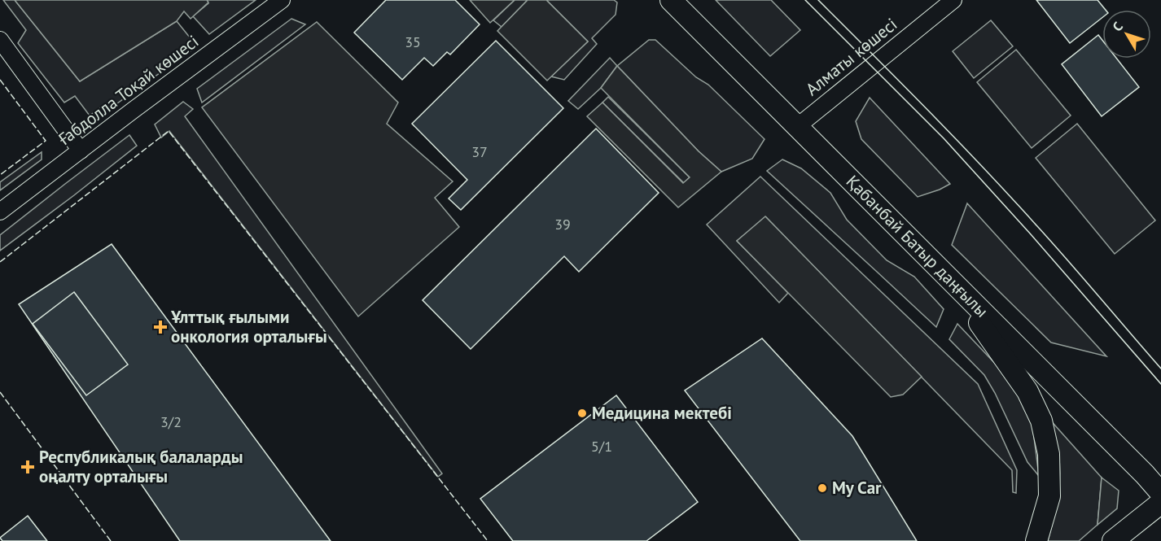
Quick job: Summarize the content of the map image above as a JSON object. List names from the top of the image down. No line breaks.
{"streets":{"main road":["Қабанбай Батыр даңғылы"],"street":["Алматы көшесі","Ғабдолла Тоқай көшесі"]},"crossings":[["Алматы көшесі","Қабанбай Батыр даңғылы"]],"places":{"health":["Ұлттық ғылыми онкология орталығы","Республикалық балаларды оңалту орталығы"],"other":["Медицина мектебі","My Car"]},"house_numbers":["35","37","39","3/2","5/1"],"north":"top left"}
